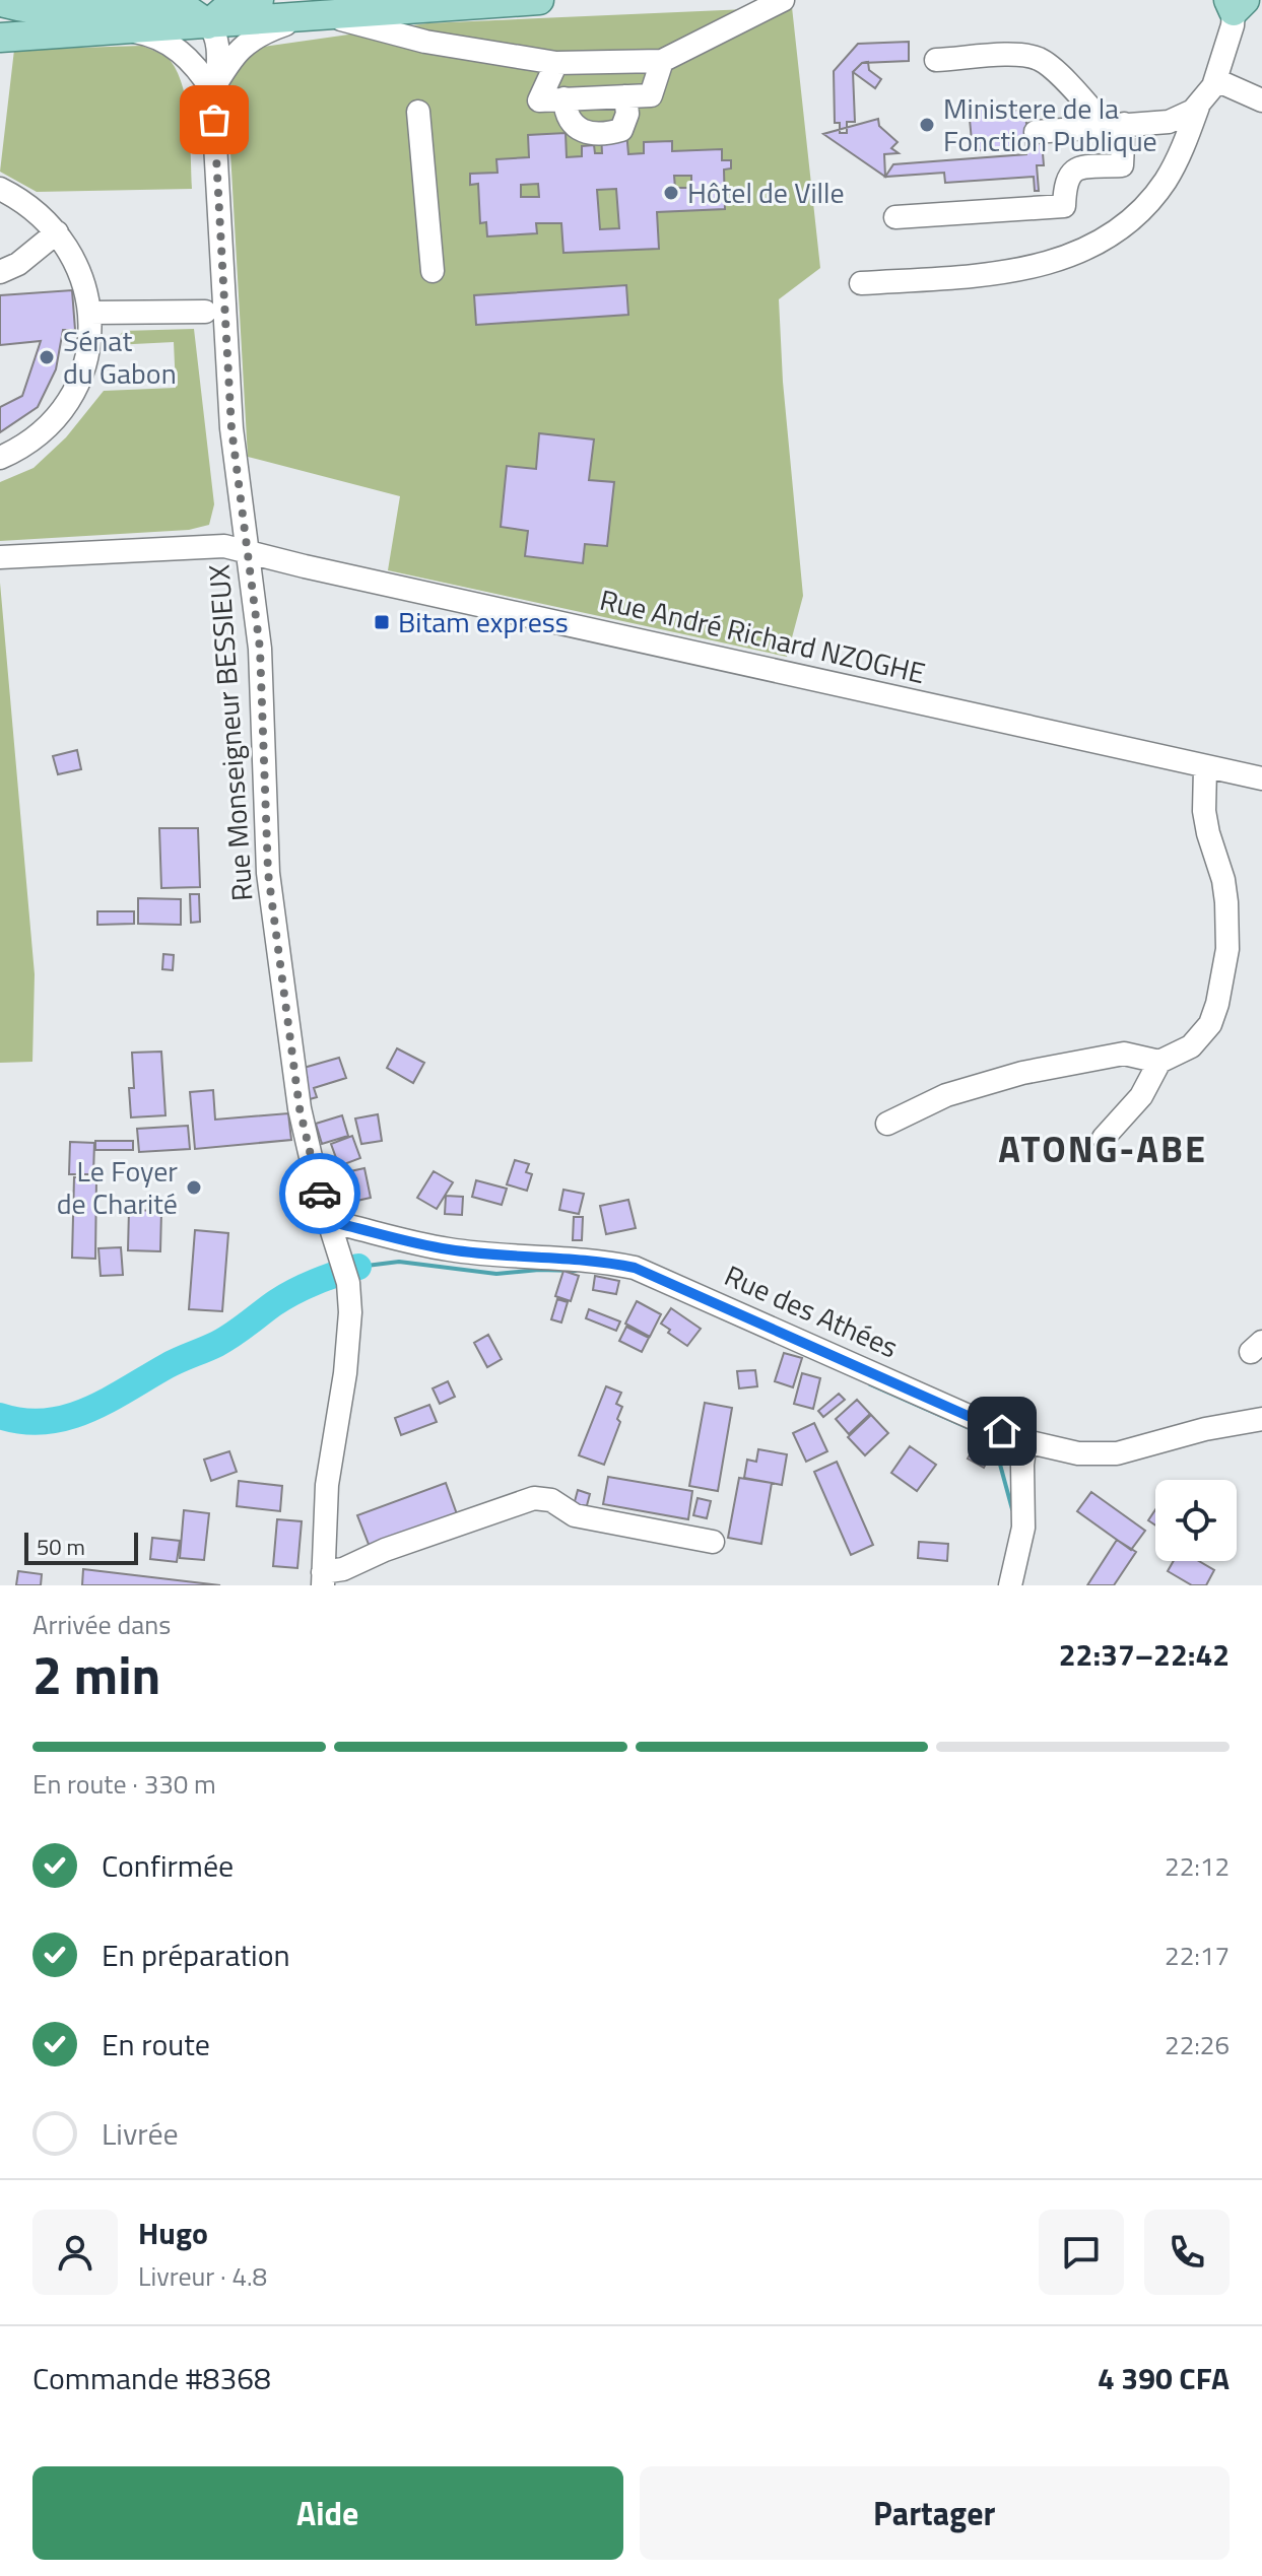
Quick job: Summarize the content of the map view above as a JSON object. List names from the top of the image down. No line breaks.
{"streets":{"street":["Rue André Richard NZOGHE","Rue Monseigneur BESSIEUX","Rue des Athées"]},"crossings":[["Rue André Richard NZOGHE","Rue Monseigneur BESSIEUX"],["Rue Monseigneur BESSIEUX","Rue des Athées"]],"districts":["ATONG-ABE"],"places":{"other":["Ministere de la Fonction Publique","Hôtel de Ville","Sénat du Gabon","Le Foyer de Charité"],"transit":["Bitam express"]},"scale_bar":"50 m","page":{"scale":"50 m","heading":["2 min","Arrivée dans","22:37–22:42"],"panel":["Hugo","Livreur · 4.8","Commande #8368","4 390 CFA"],"bar":"En route · 330 m","list":[["Confirmée","22:12"],["En préparation","22:17"],["En route","22:26"],"Livrée"],"buttons":["Aide","Partager"]}}
